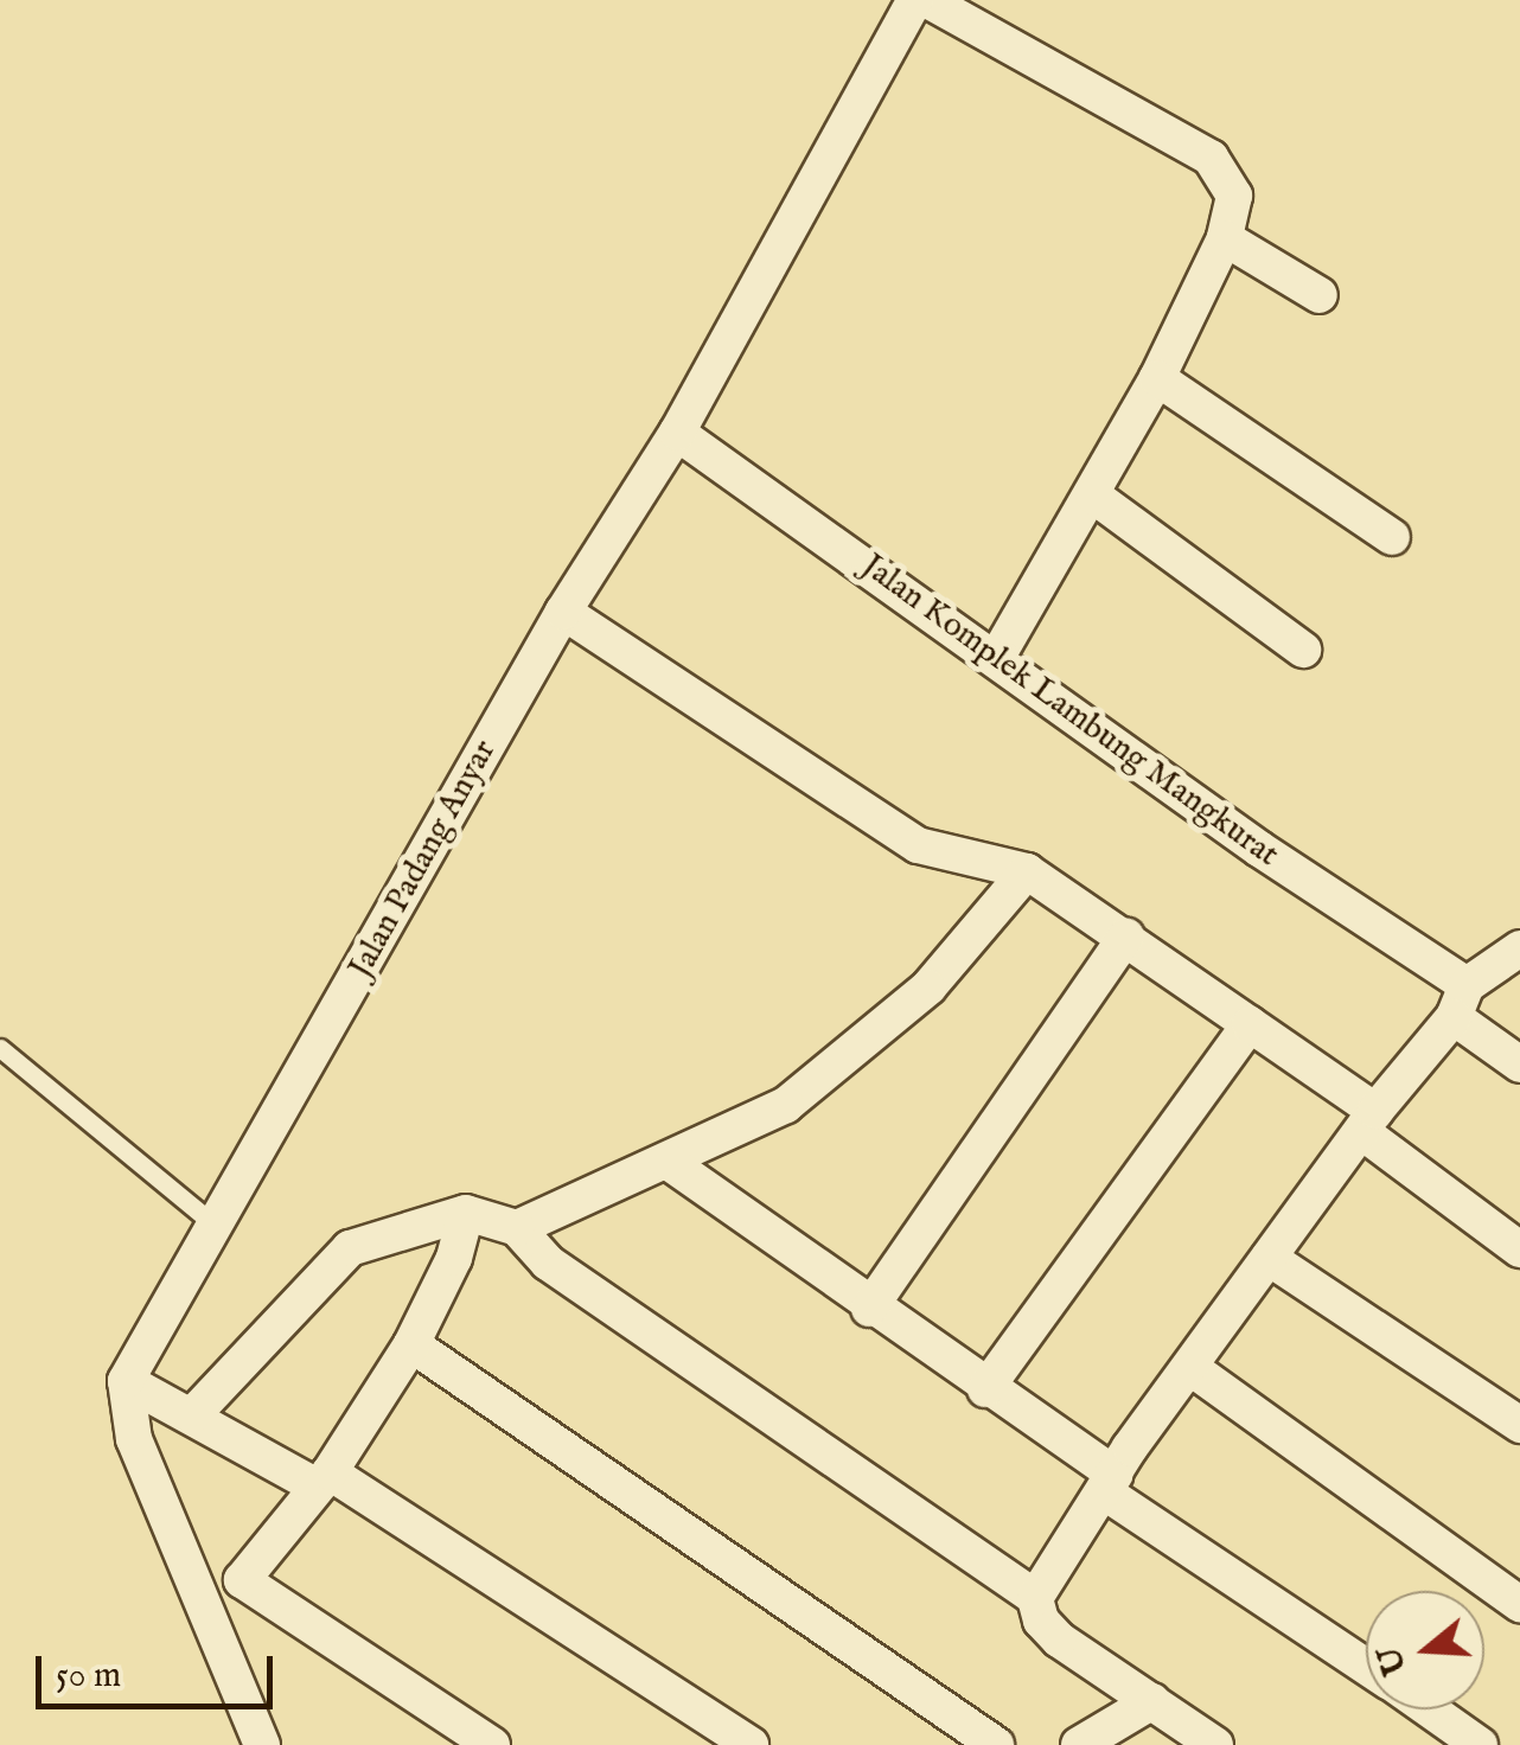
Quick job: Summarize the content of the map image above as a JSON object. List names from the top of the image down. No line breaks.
{"streets":{"street":["Jalan Komplek Lambung Mangkurat","Jalan Padang Anyar"]},"crossings":[["Jalan Komplek Lambung Mangkurat","Jalan Padang Anyar"]],"scale_bar":"50 m","north":"left"}
